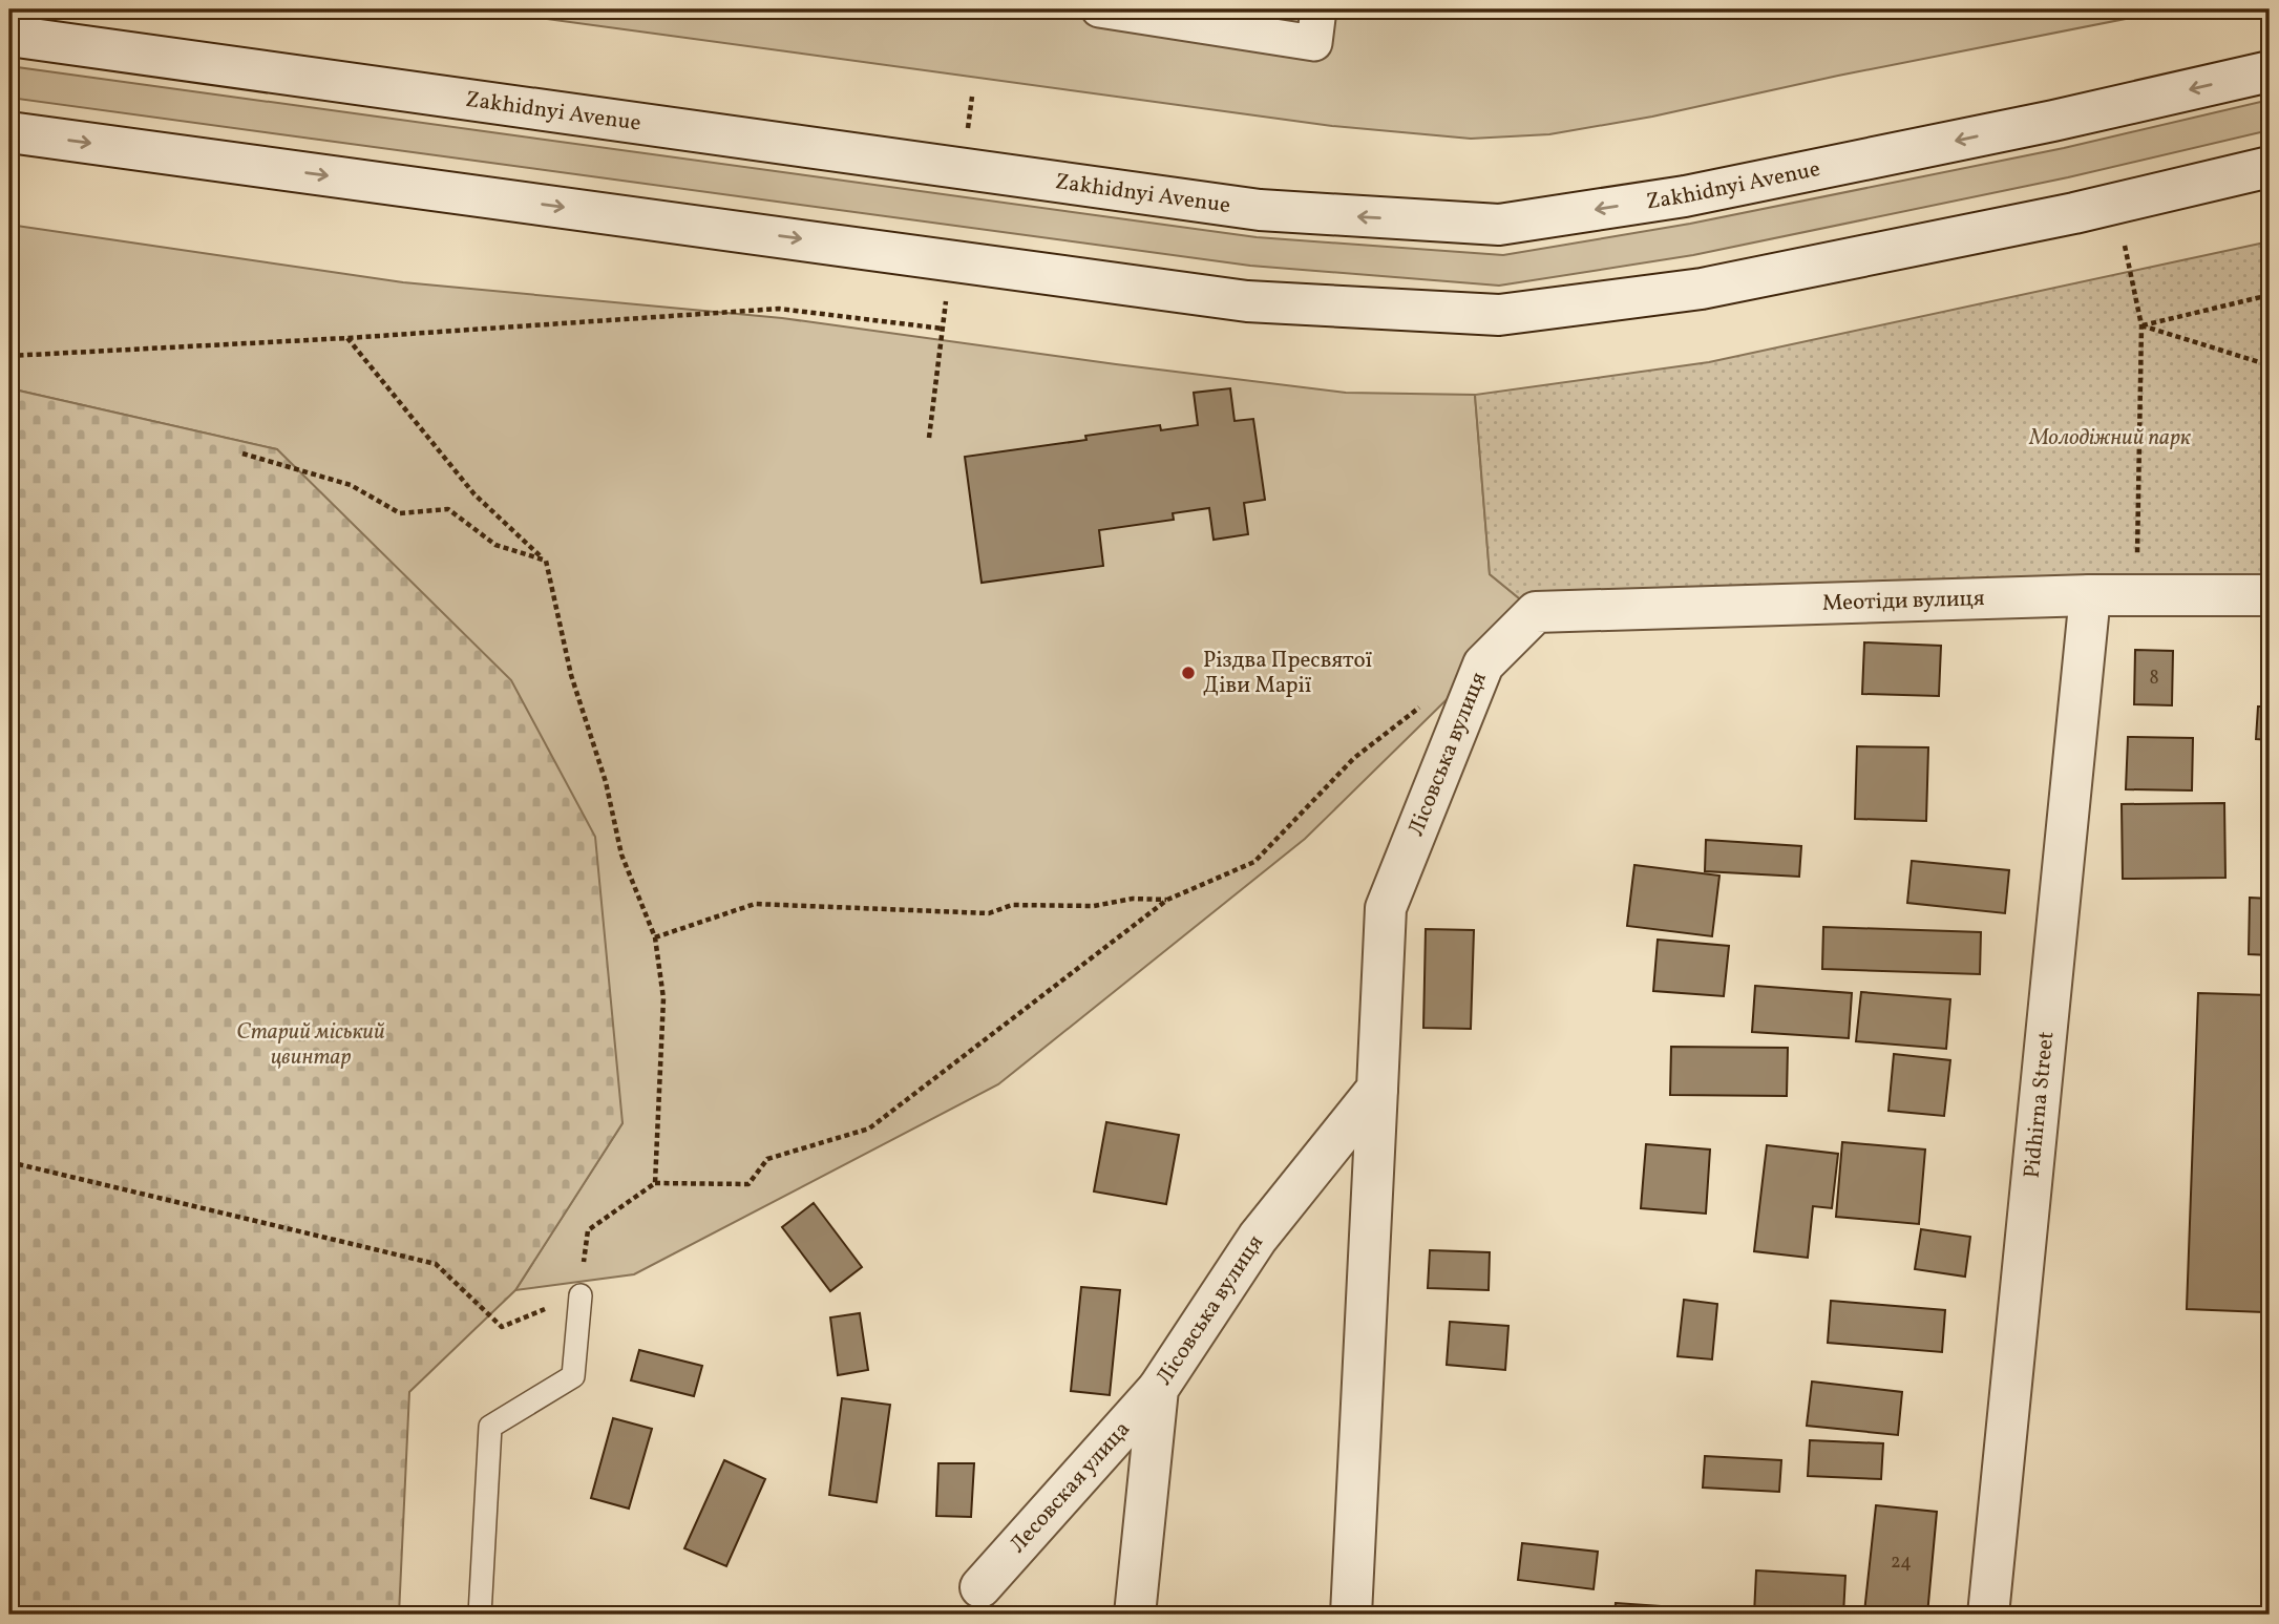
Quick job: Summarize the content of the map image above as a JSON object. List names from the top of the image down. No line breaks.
{"streets":{"main road":["Zakhidnyi Avenue","Меотіди вулиця","Лісовська вулиця","Pidhirna Street","Лесовская улица"]},"crossings":[["Меотіди вулиця","Лісовська вулиця"],["Меотіди вулиця","Pidhirna Street"],["Лісовська вулиця","Лесовская улица"]],"parks":["Молодіжний парк","Старий міський цвинтар"],"places":["Різдва Пресвятої Діви Марії"],"house_numbers":["8","24"]}
